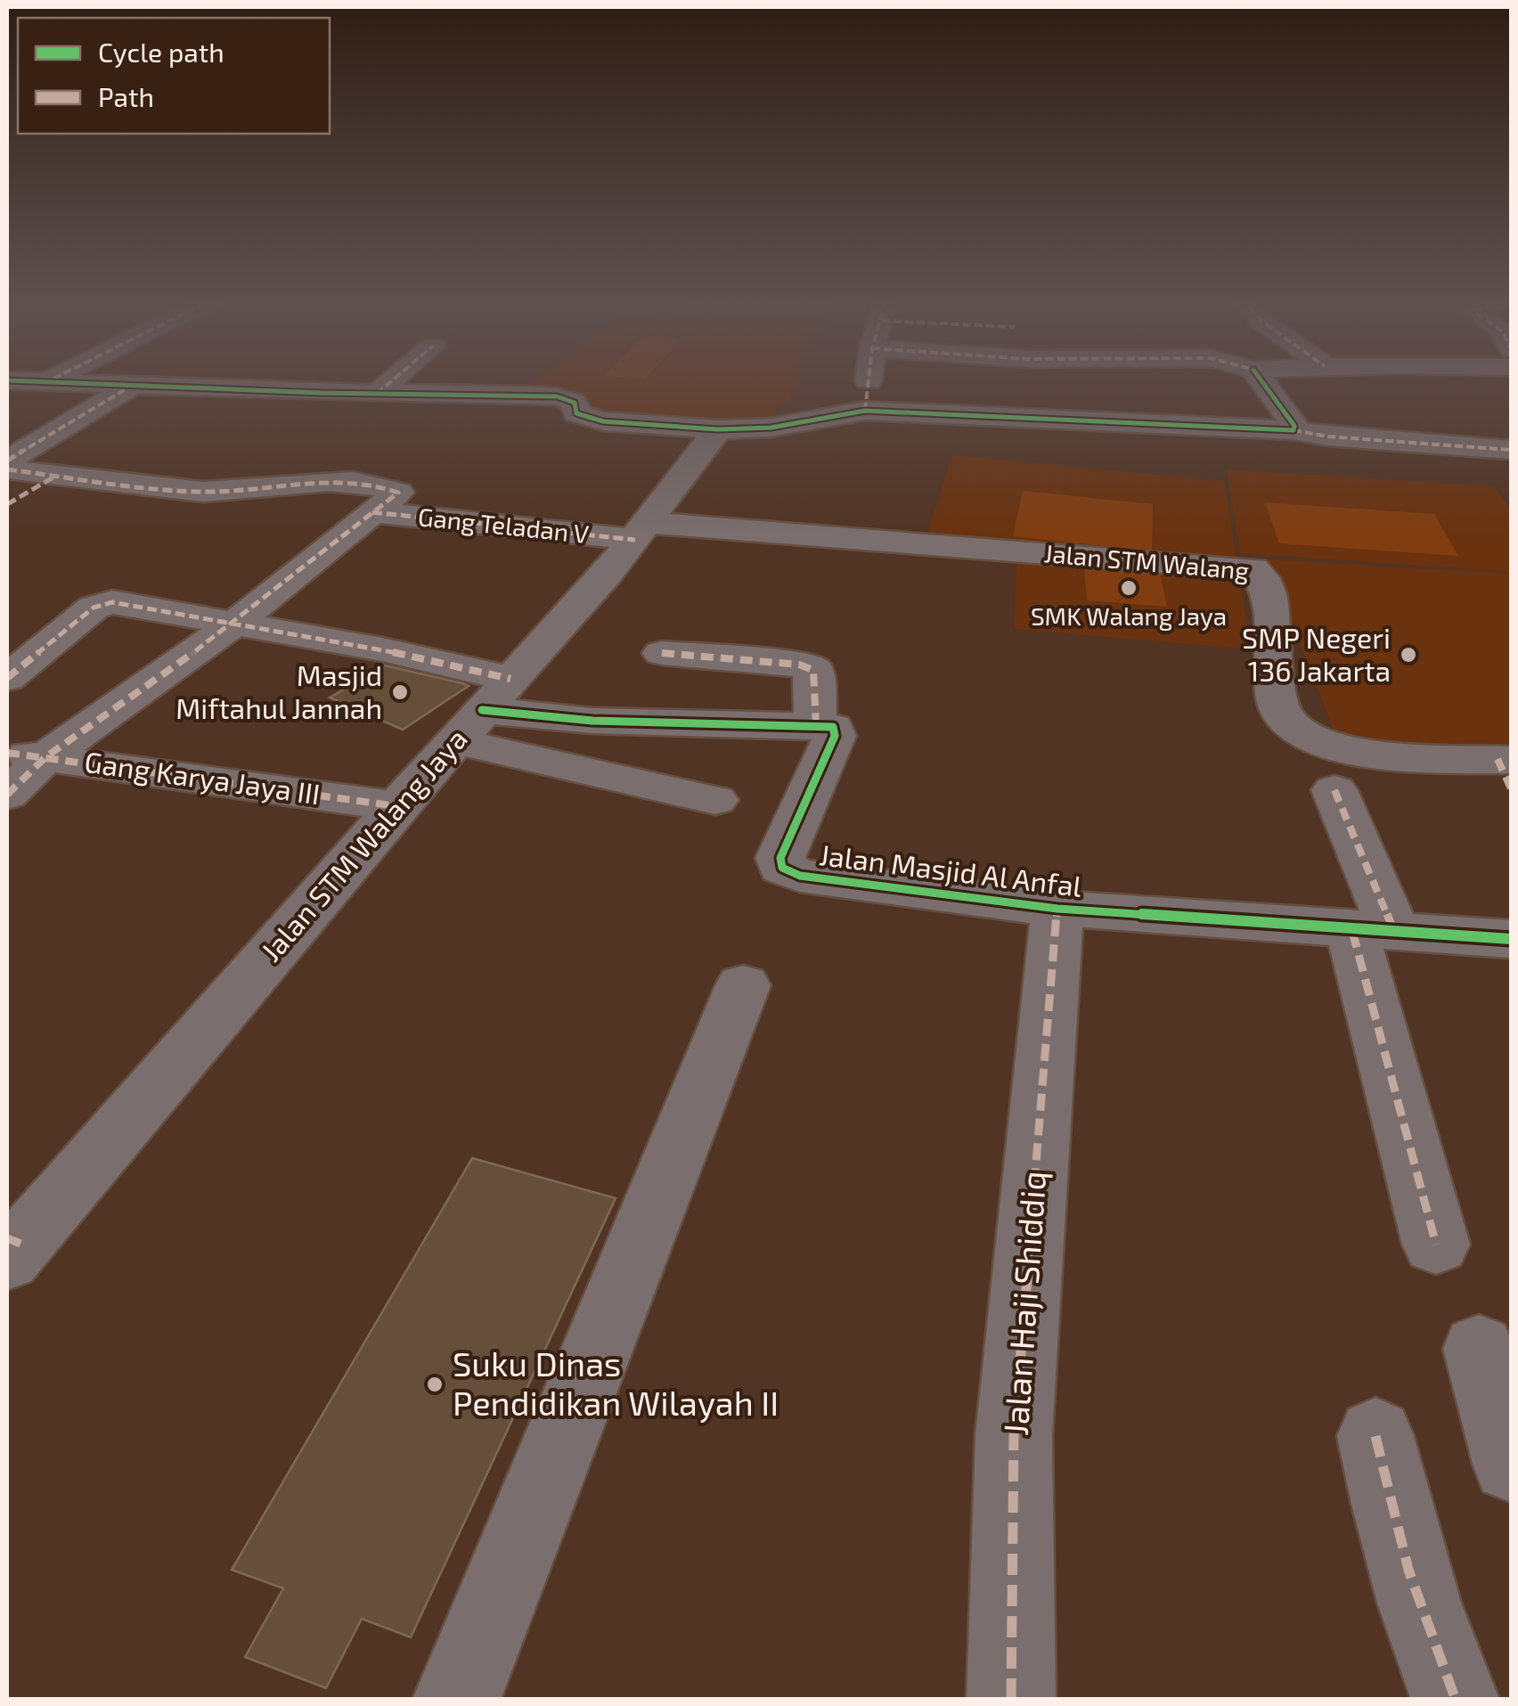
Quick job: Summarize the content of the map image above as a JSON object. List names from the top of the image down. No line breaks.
{"streets":{"street":["Gang Teladan V","Jalan STM Walang","Gang Karya Jaya III","Jalan STM Walang Jaya","Jalan Masjid Al Anfal","Jalan Haji Shiddiq"]},"crossings":[["Gang Teladan V","Jalan STM Walang"],["Gang Teladan V","Jalan STM Walang Jaya"],["Jalan STM Walang","Jalan STM Walang Jaya"],["Gang Karya Jaya III","Jalan STM Walang Jaya"],["Jalan Masjid Al Anfal","Jalan Haji Shiddiq"]],"places":["SMK Walang Jaya","SMP Negeri 136 Jakarta","Masjid Miftahul Jannah","Suku Dinas Pendidikan Wilayah II"],"legend":["Cycle path","Path"]}
